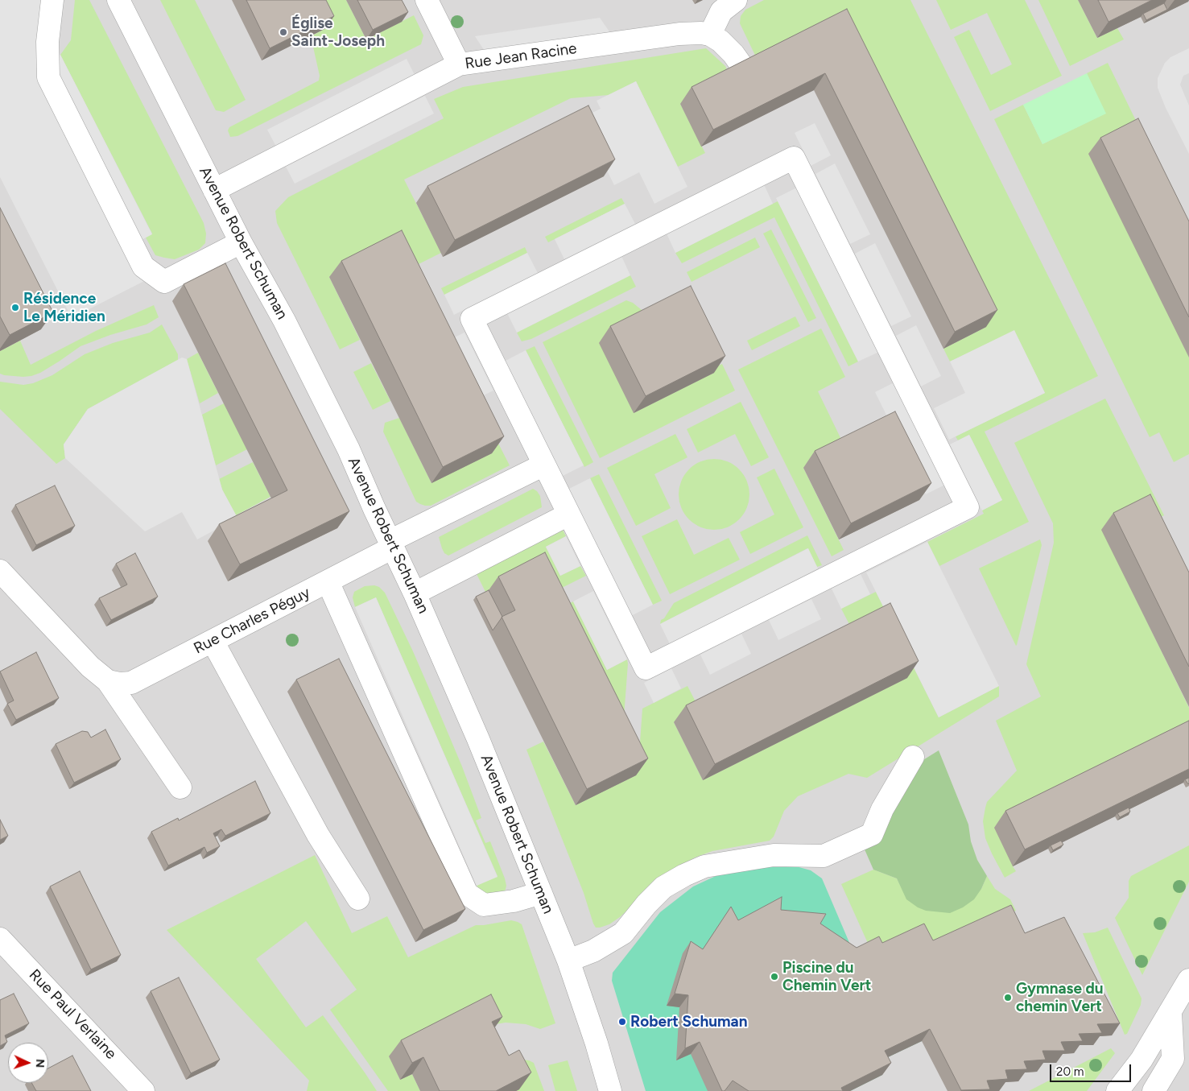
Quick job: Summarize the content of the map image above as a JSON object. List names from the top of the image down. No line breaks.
{"streets":{"street":["Rue Jean Racine","Avenue Robert Schuman","Rue Charles Péguy","Rue Paul Verlaine"]},"crossings":[["Rue Jean Racine","Avenue Robert Schuman"],["Avenue Robert Schuman","Rue Charles Péguy"]],"places":["Église Saint-Joseph","Résidence Le Méridien","Piscine du Chemin Vert","Gymnase du chemin Vert","Robert Schuman"],"scale_bar":"20 m","north":"right"}
